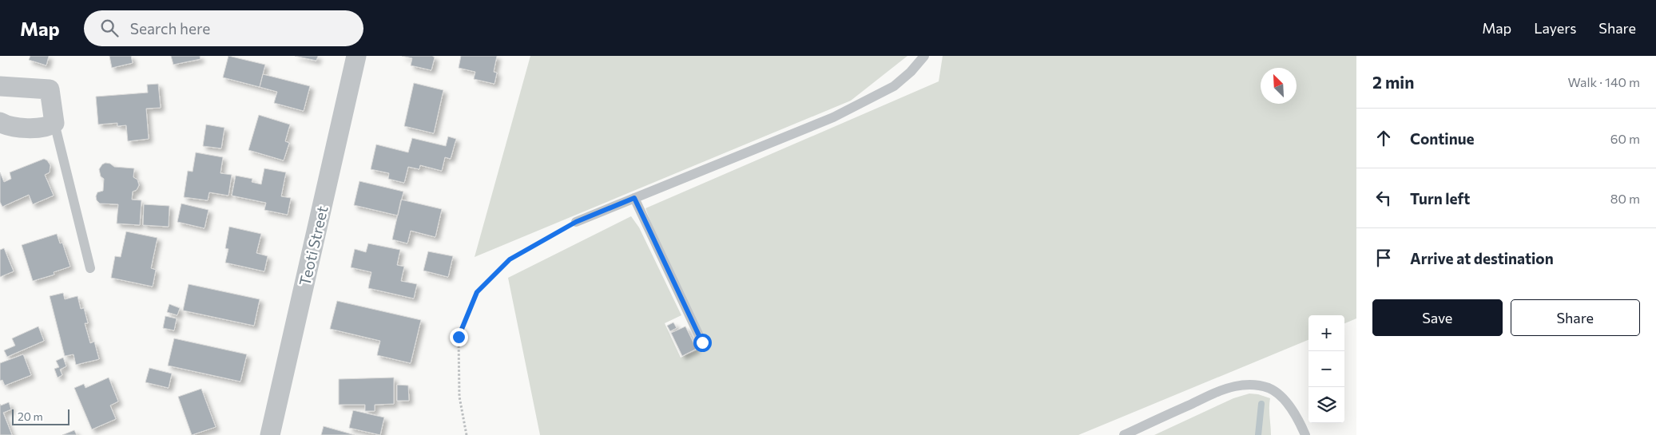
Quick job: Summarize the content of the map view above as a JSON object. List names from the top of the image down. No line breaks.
{"streets":{"street":["Teoti Street"]},"scale_bar":"20 m","north":"top left","page":{"header":"Map","search":"Search here","nav":["Map","Layers","Share"],"heading":["2 min","Walk · 140 m"],"list":[["Continue","60 m"],["Turn left","80 m"],"Arrive at destination"],"buttons":["Save","Share"],"map_buttons":["+","−"],"scale":"20 m"}}
